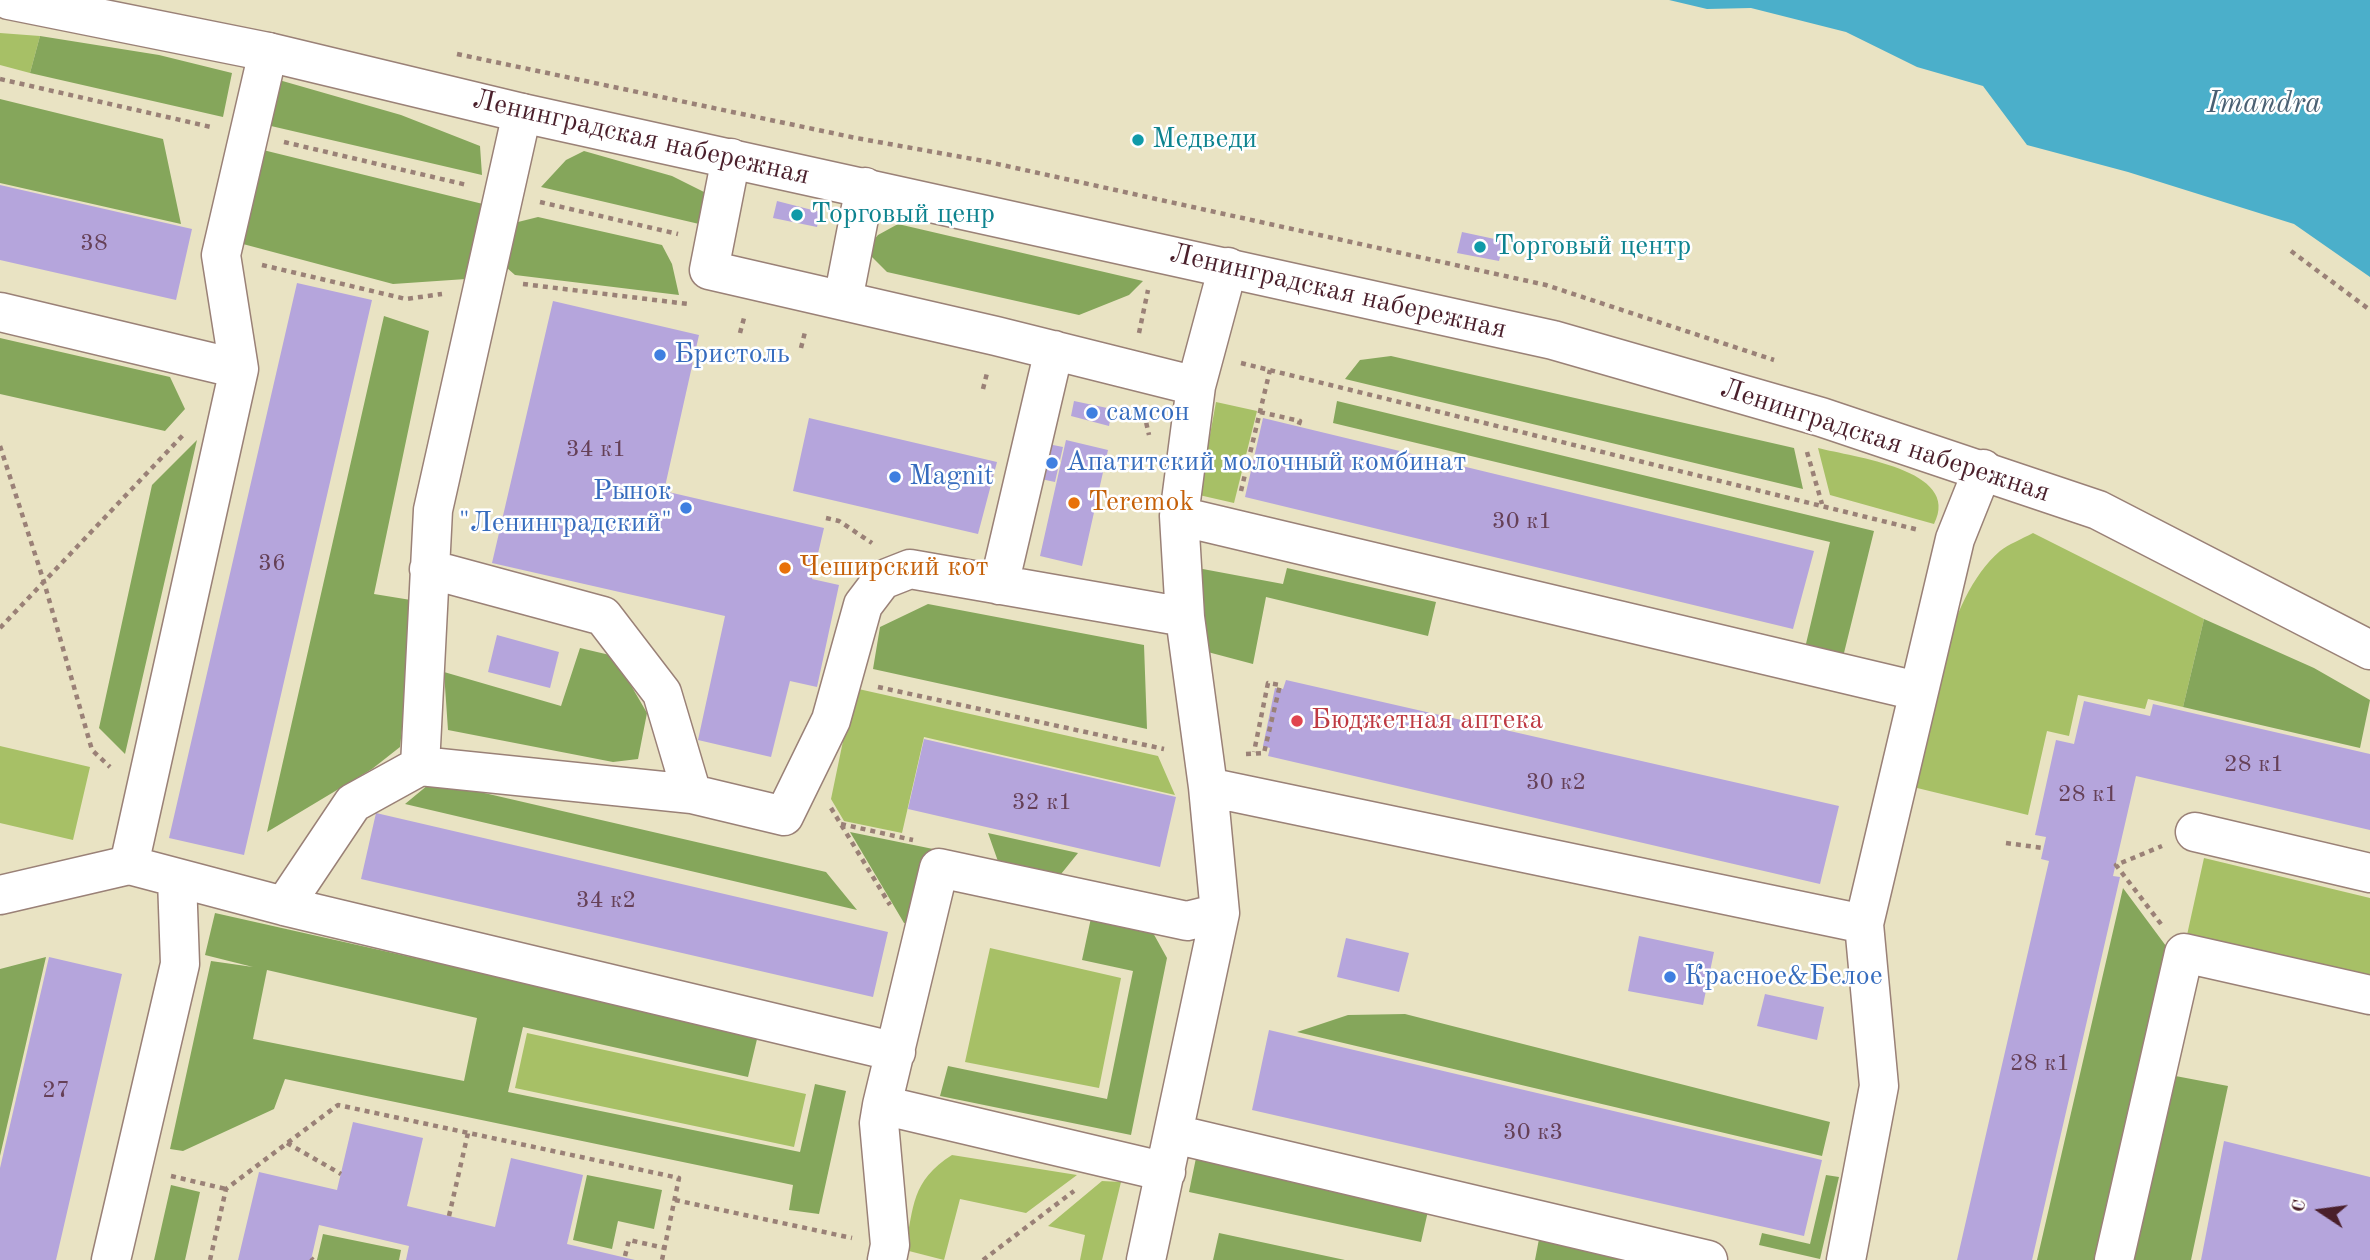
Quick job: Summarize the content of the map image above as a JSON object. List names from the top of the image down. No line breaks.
{"streets":{"main road":["Ленинградская набережная"]},"water":["Imandra"],"places":["Медведи","Торговый ценр","Торговый центр","Бристоль","самсон","Апатитский молочный комбинат","Magnit","Teremok","Рынок \"Ленинградский\"","Чеширский кот","Бюджетная аптека","Красное&Белое"],"house_numbers":["38","34 к1","30 к1","36","28 к1","30 к2","28 к1","32 к1","34 к2","28 к1","27","30 к3"],"north":"left"}
